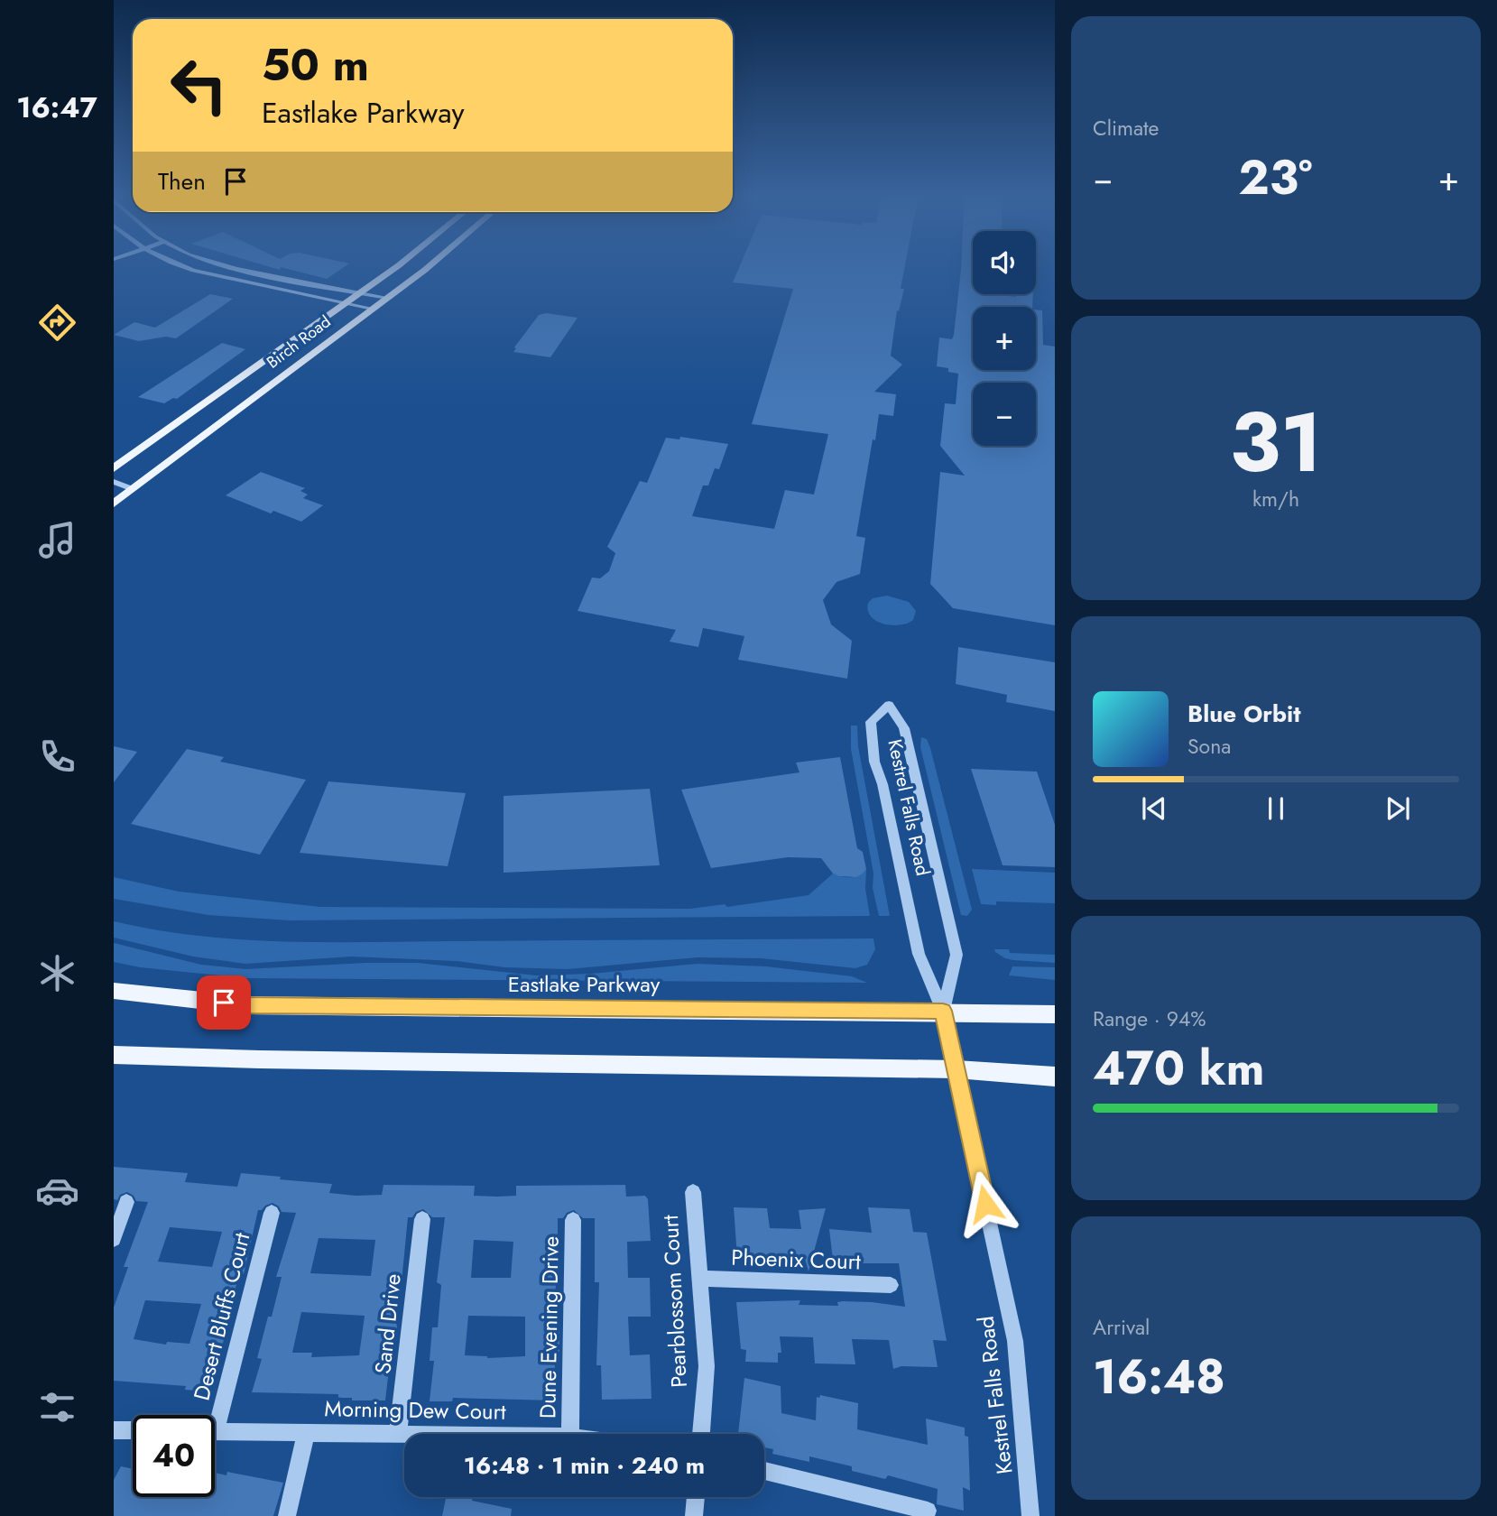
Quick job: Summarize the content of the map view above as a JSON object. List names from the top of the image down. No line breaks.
{"streets":{"main road":["Birch Road","Eastlake Parkway"],"street":["Kestrel Falls Road","Phoenix Court","Pearblossom Court","Desert Bluffs Court","Sand Drive","Dune Evening Drive","Morning Dew Court"]},"crossings":[["Kestrel Falls Road","Eastlake Parkway"],["Phoenix Court","Pearblossom Court"],["Sand Drive","Morning Dew Court"]],"page":{"tabs":"16:47","tile":["Climate",["31","km/h"],["Range · 94%","470 km"],["Arrival","16:48"]],"turn":["50 m","Eastlake Parkway"],"then":"Then","heat":["−","23°","+"],"map_buttons":["+","−"],"song":["Blue Orbit","Sona"],"limit":"40","trip":"16:48 · 1 min · 240 m"}}
